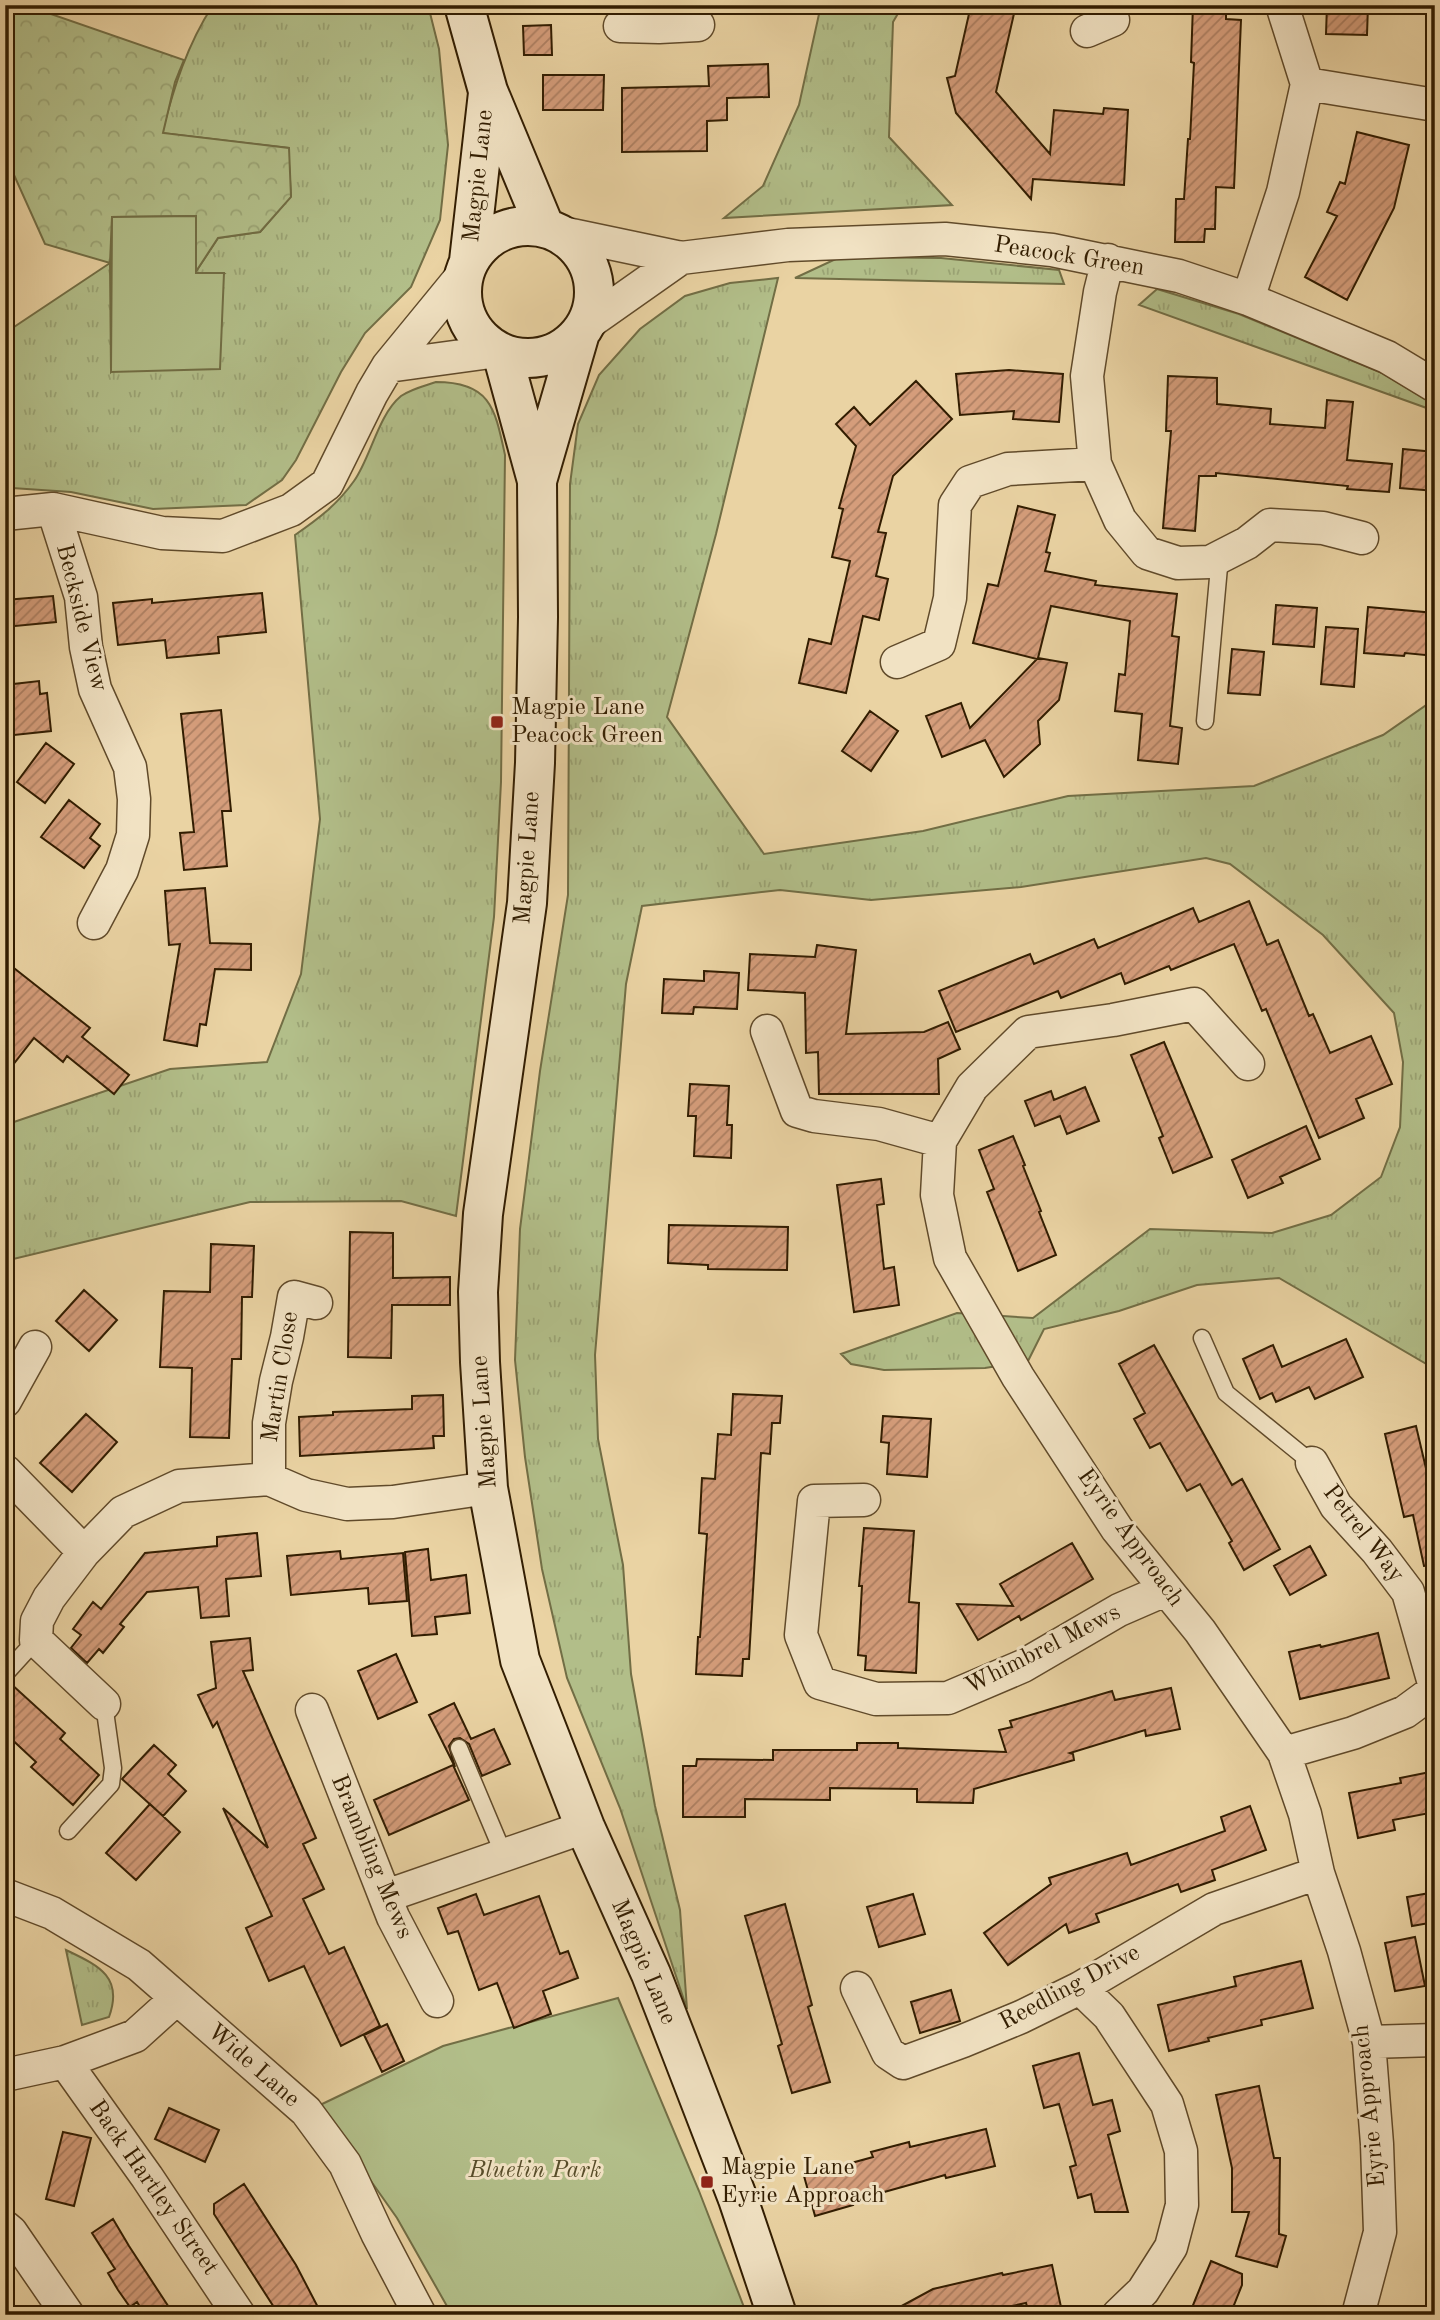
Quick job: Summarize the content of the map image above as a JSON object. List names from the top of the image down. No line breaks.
{"streets":{"street":["Magpie Lane","Peacock Green","Beckside View","Martin Close","Petrel Way","Eyrie Approach","Whimbrel Mews","Brambling Mews","Reedling Drive","Wide Lane","Back Hartley Street"]},"crossings":[["Magpie Lane","Peacock Green"],["Petrel Way","Eyrie Approach"],["Eyrie Approach","Whimbrel Mews"],["Eyrie Approach","Reedling Drive"]],"parks":["Bluetin Park"],"places":{"transit":["Magpie Lane Peacock Green","Magpie Lane Eyrie Approach"]}}
